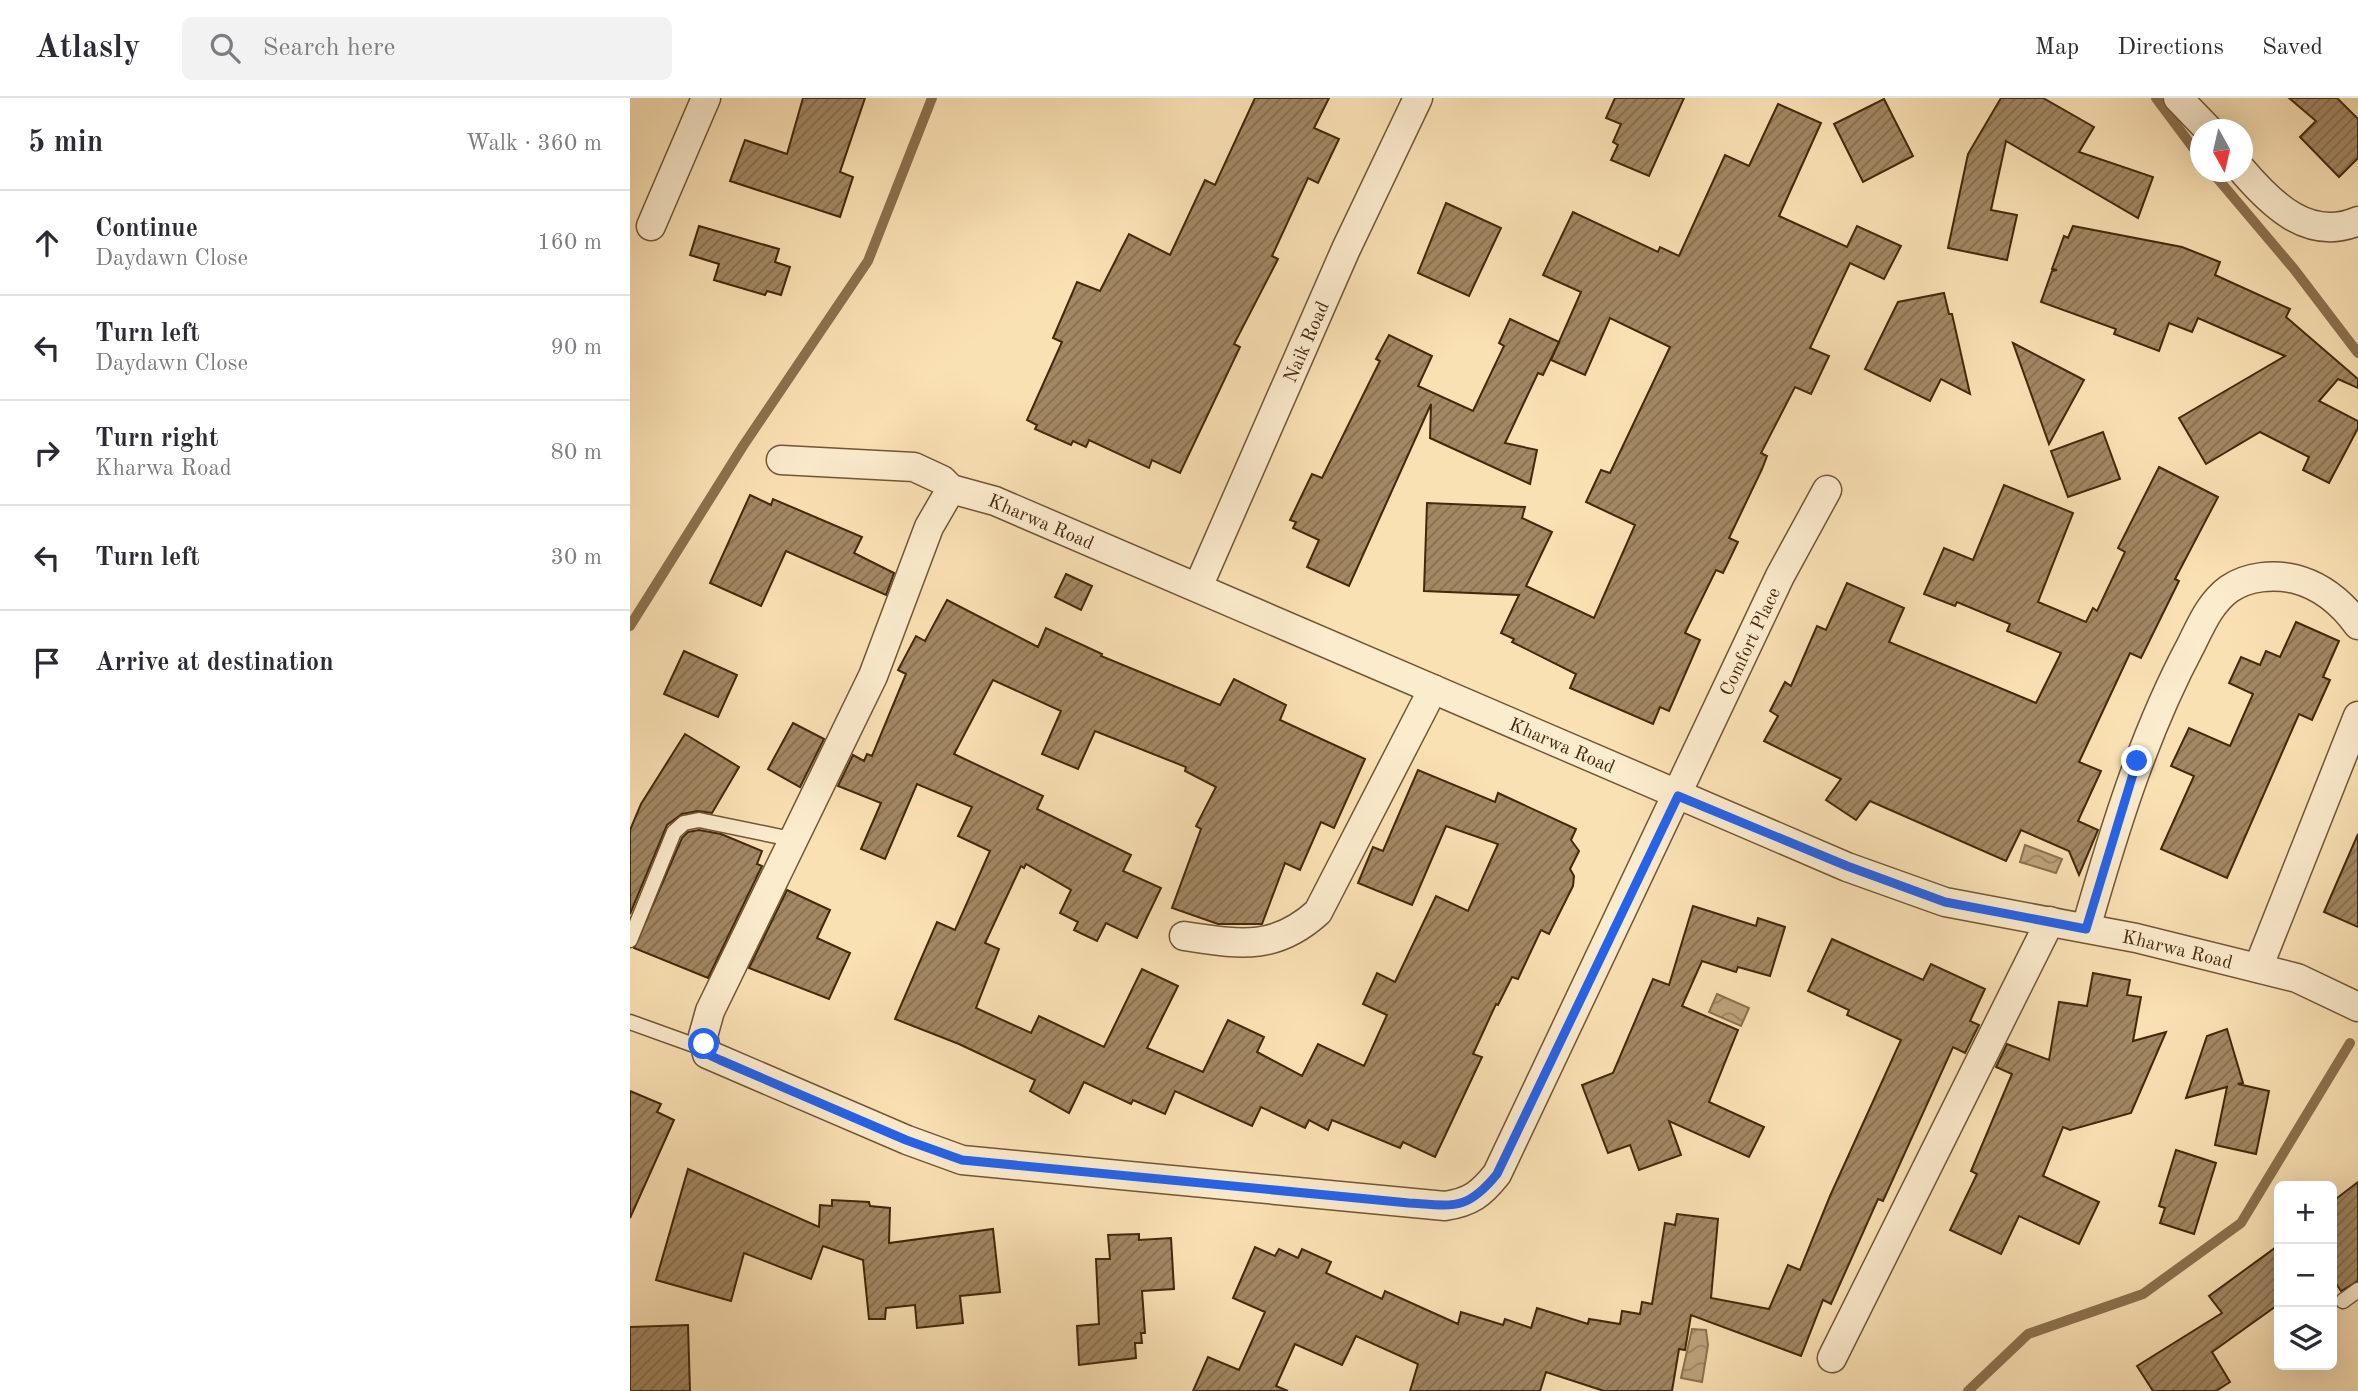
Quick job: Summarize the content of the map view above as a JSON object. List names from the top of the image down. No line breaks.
{"streets":{"street":["Naik Road","Kharwa Road","Comfort Place"]},"crossings":[["Naik Road","Kharwa Road"],["Kharwa Road","Comfort Place"]],"north":"bottom","page":{"header":"Atlasly","search":"Search here","nav":["Map","Directions","Saved"],"heading":["5 min","Walk · 360 m"],"list":[["Continue","Daydawn Close","160 m"],["Turn left","Daydawn Close","90 m"],["Turn right","Kharwa Road","80 m"],["Turn left","30 m"],"Arrive at destination"],"map_buttons":["+","−"]}}
